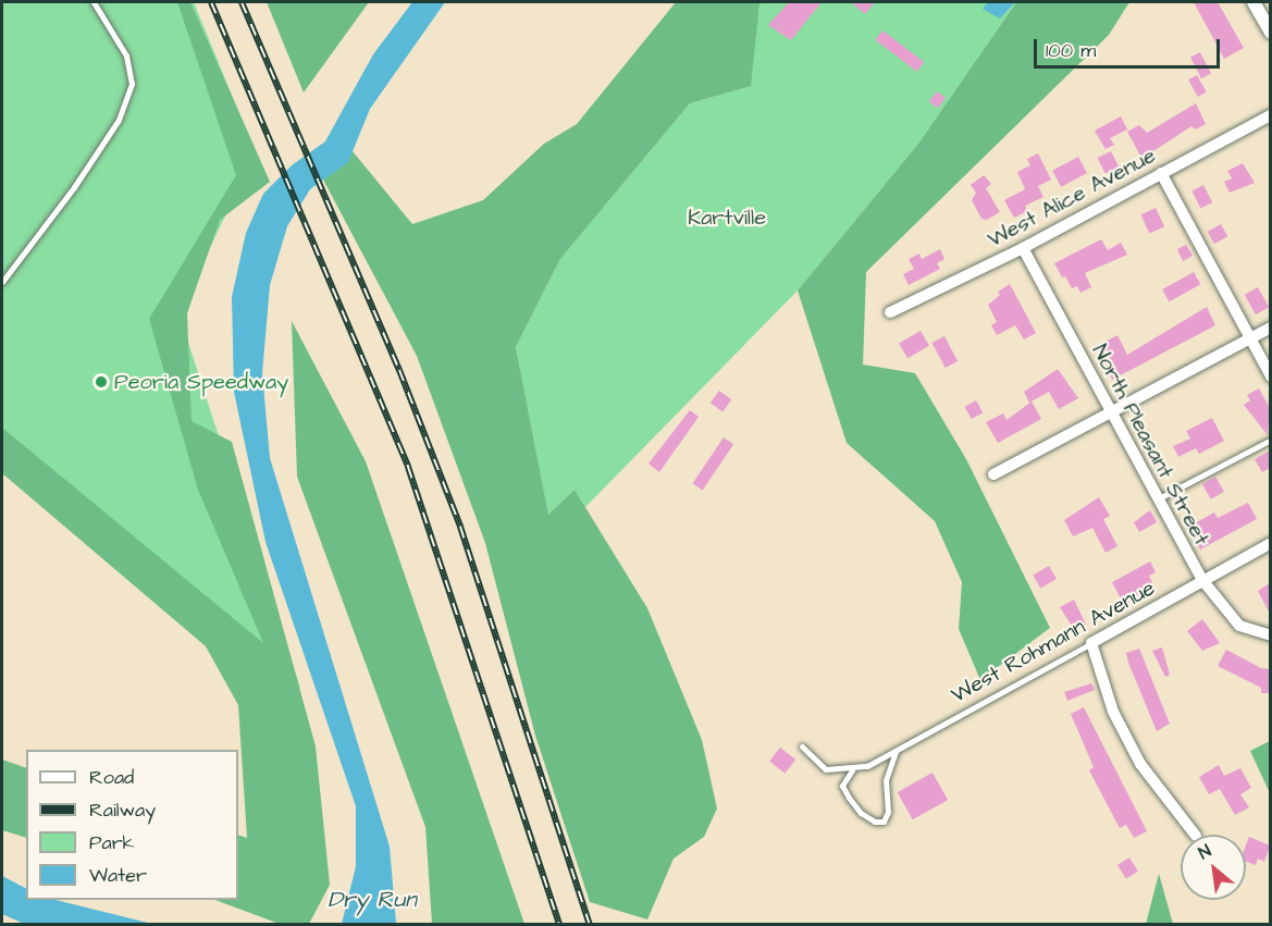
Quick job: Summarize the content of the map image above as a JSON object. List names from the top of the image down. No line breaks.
{"streets":{"street":["West Alice Avenue","North Pleasant Street","West Rohmann Avenue"]},"crossings":[["West Alice Avenue","North Pleasant Street"],["North Pleasant Street","West Rohmann Avenue"]],"water":["Dry Run"],"parks":["Kartville"],"places":["Peoria Speedway"],"legend":["Road","Railway","Park","Water"],"scale_bar":"100 m","north":"top left"}
